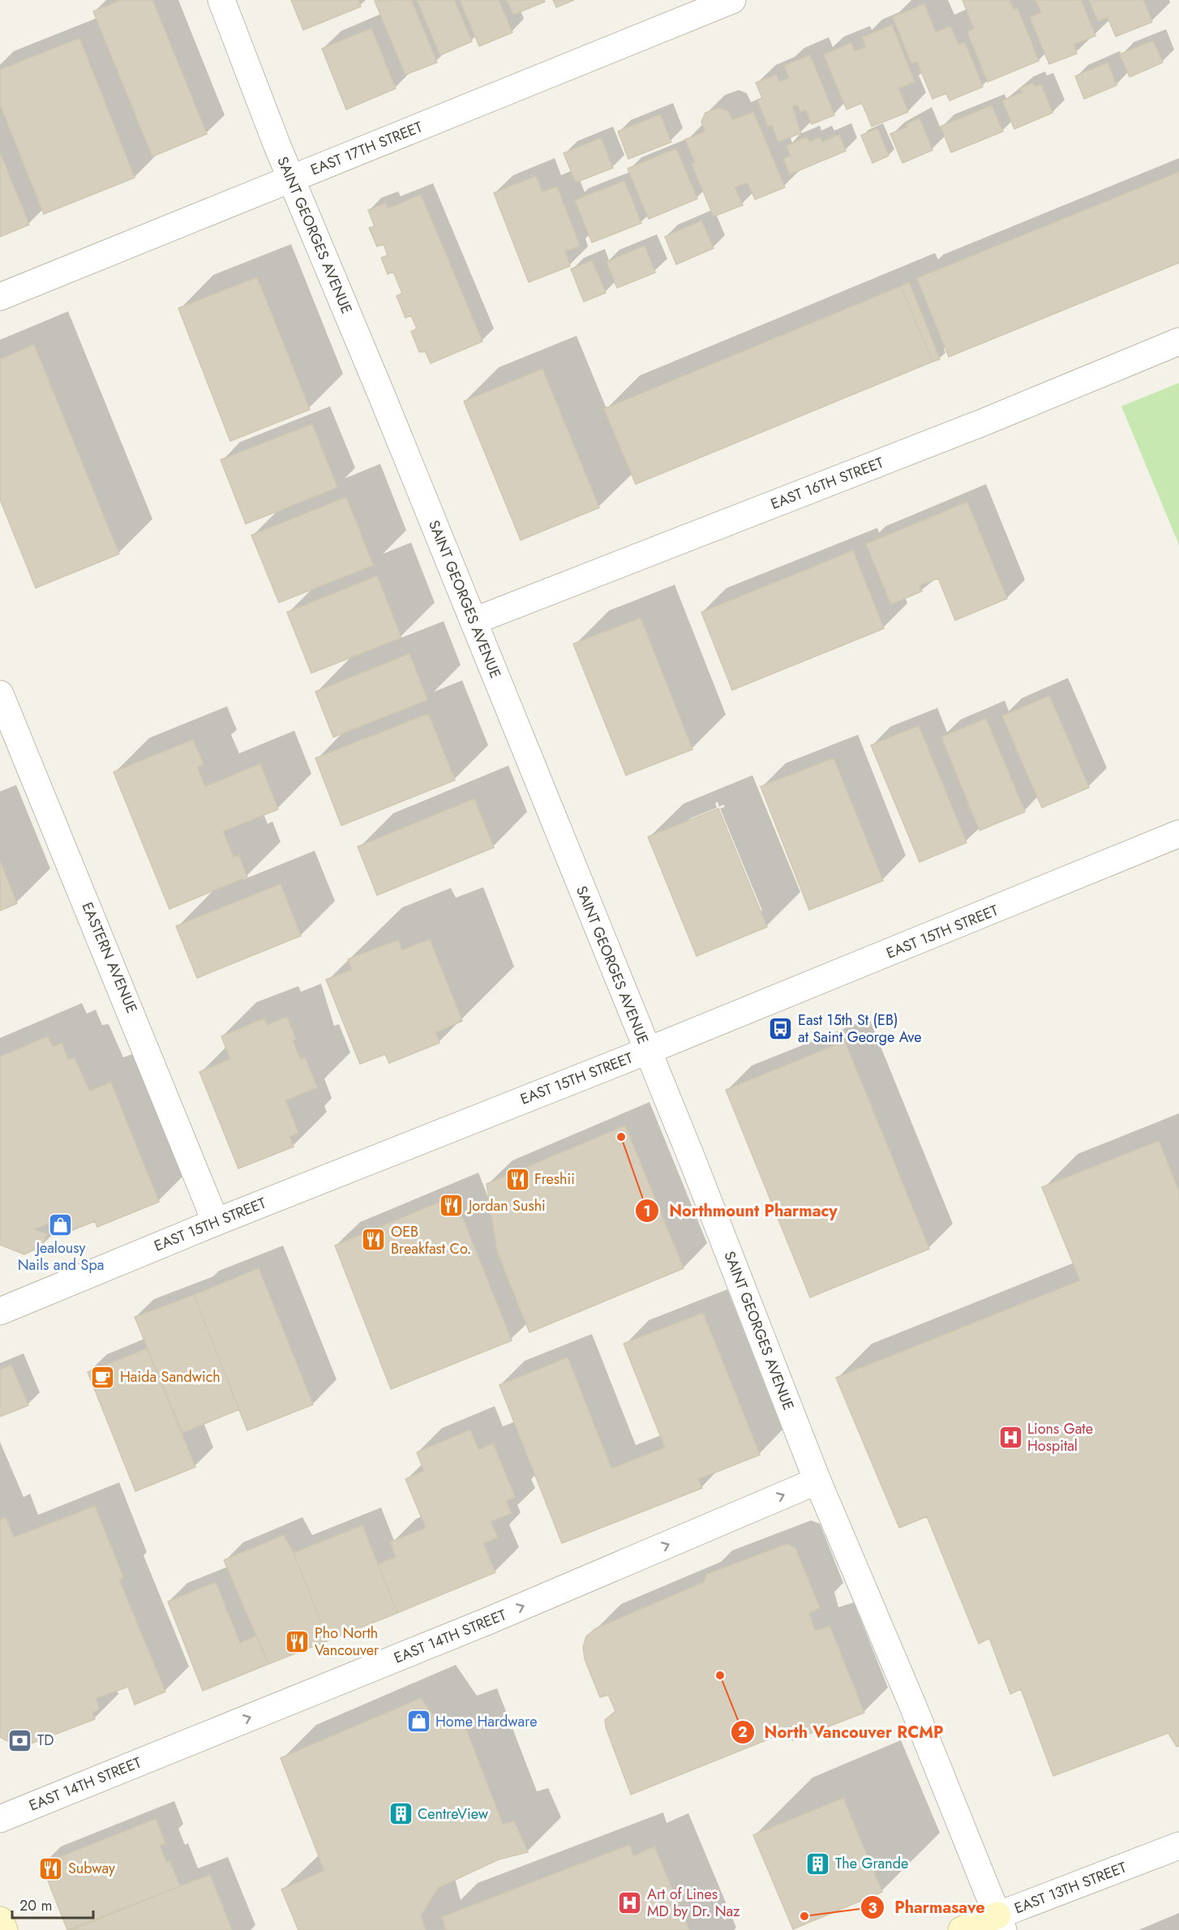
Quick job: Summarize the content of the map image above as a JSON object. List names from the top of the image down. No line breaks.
{"streets":{"main road":["EAST 13TH STREET"],"street":["EAST 17TH STREET","SAINT GEORGES AVENUE","EAST 16TH STREET","EAST 15TH STREET","EASTERN AVENUE","EAST 14TH STREET"]},"crossings":[["EAST 17TH STREET","SAINT GEORGES AVENUE"],["SAINT GEORGES AVENUE","EAST 16TH STREET"],["SAINT GEORGES AVENUE","EAST 15TH STREET"],["SAINT GEORGES AVENUE","EAST 14TH STREET"],["SAINT GEORGES AVENUE","EAST 13TH STREET"],["EAST 15TH STREET","EASTERN AVENUE"]],"one_way":["EAST 14TH STREET"],"places":{"bus stop":["East 15th St (EB) at Saint George Ave"],"other":["Northmount Pharmacy","North Vancouver RCMP","Pharmasave"],"restaurant":["Freshii","Jordan Sushi","OEB Breakfast Co.","Pho North Vancouver","Subway"],"shop":["Jealousy Nails and Spa","Home Hardware"],"cafe":["Haida Sandwich"],"hospital":["Lions Gate Hospital","Art of Lines MD by Dr. Naz"],"bank":["TD"],"building":["CentreView","The Grande"]},"scale_bar":"20 m"}
